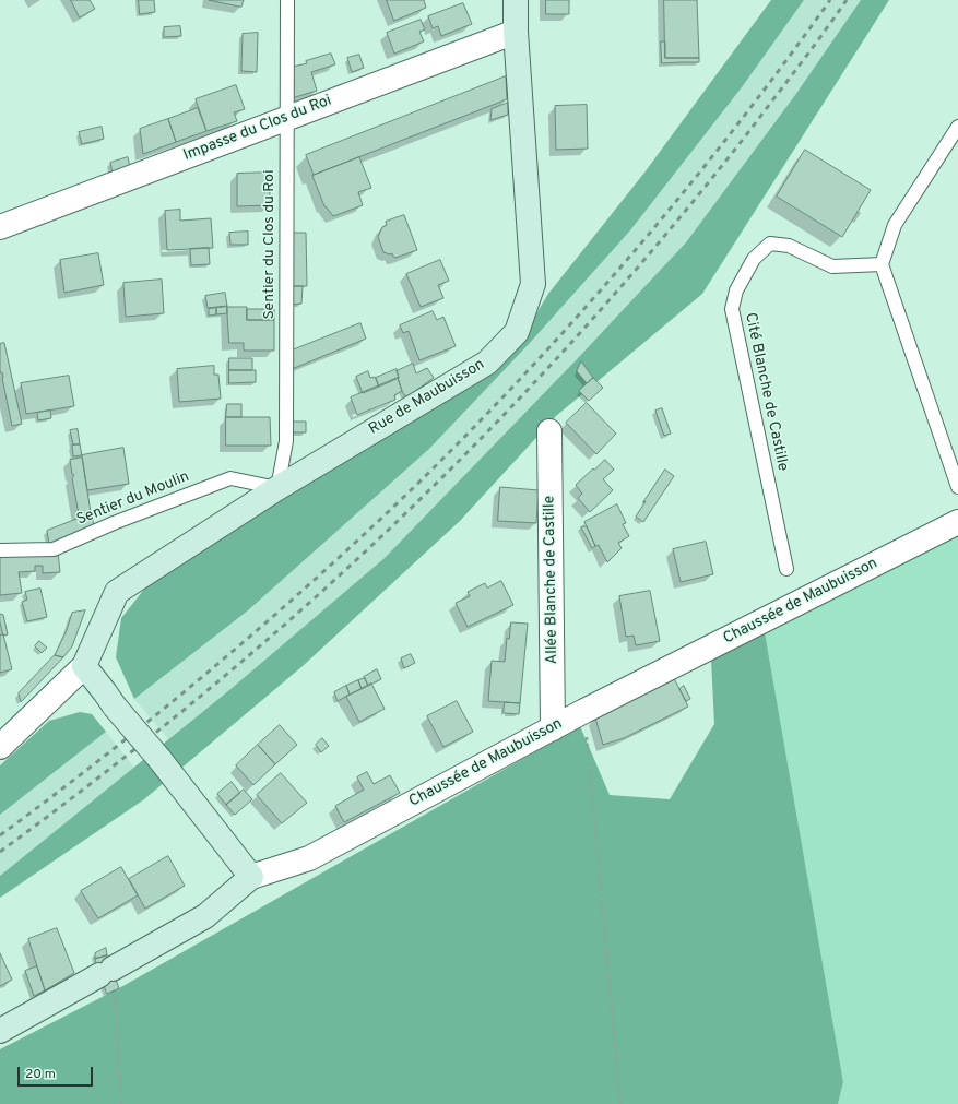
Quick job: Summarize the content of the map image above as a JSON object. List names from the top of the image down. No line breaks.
{"streets":{"street":["Impasse du Clos du Roi","Rue de Maubuisson","Allée Blanche de Castille","Chaussée de Maubuisson"],"lane":["Sentier du Clos du Roi","Cité Blanche de Castille","Sentier du Moulin"]},"crossings":[["Impasse du Clos du Roi","Sentier du Clos du Roi"],["Impasse du Clos du Roi","Rue de Maubuisson"],["Sentier du Clos du Roi","Rue de Maubuisson"],["Sentier du Clos du Roi","Sentier du Moulin"],["Rue de Maubuisson","Sentier du Moulin"],["Allée Blanche de Castille","Chaussée de Maubuisson"]],"scale_bar":"20 m"}
